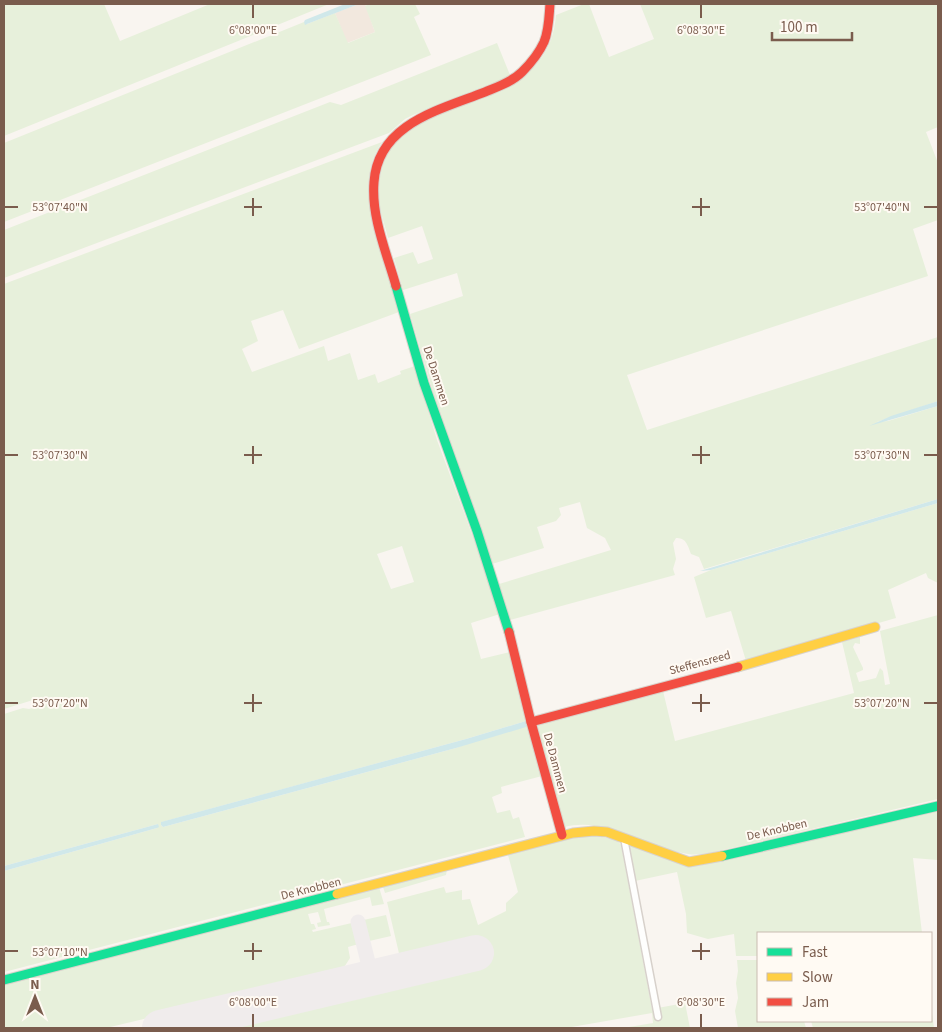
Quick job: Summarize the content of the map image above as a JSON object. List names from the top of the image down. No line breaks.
{"streets":{"street":["De Dammen","Steffensreed","De Knobben"]},"crossings":[["De Dammen","Steffensreed"],["De Dammen","De Knobben"]],"legend":["Fast","Slow","Jam"],"scale_bar":"100 m","north":"top","coordinates":["6°08'00\"E","6°08'30\"E","53°07'40\"N","53°07'30\"N","53°07'20\"N","53°07'10\"N"]}
